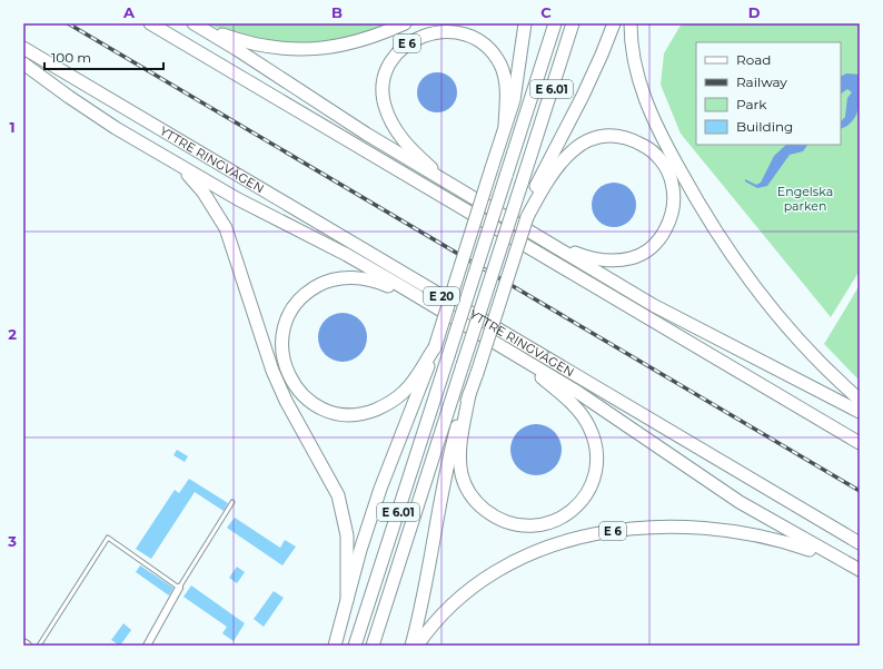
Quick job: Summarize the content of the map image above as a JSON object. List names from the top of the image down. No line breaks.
{"streets":{"highway":["E 6","E 6.01","YTTRE RINGVÄGEN","E 20"]},"parks":["Engelska parken"],"legend":["Road","Railway","Park","Building"],"scale_bar":"100 m","grid":{"columns":["A","B","C","D"],"rows":["1","2","3"]}}
